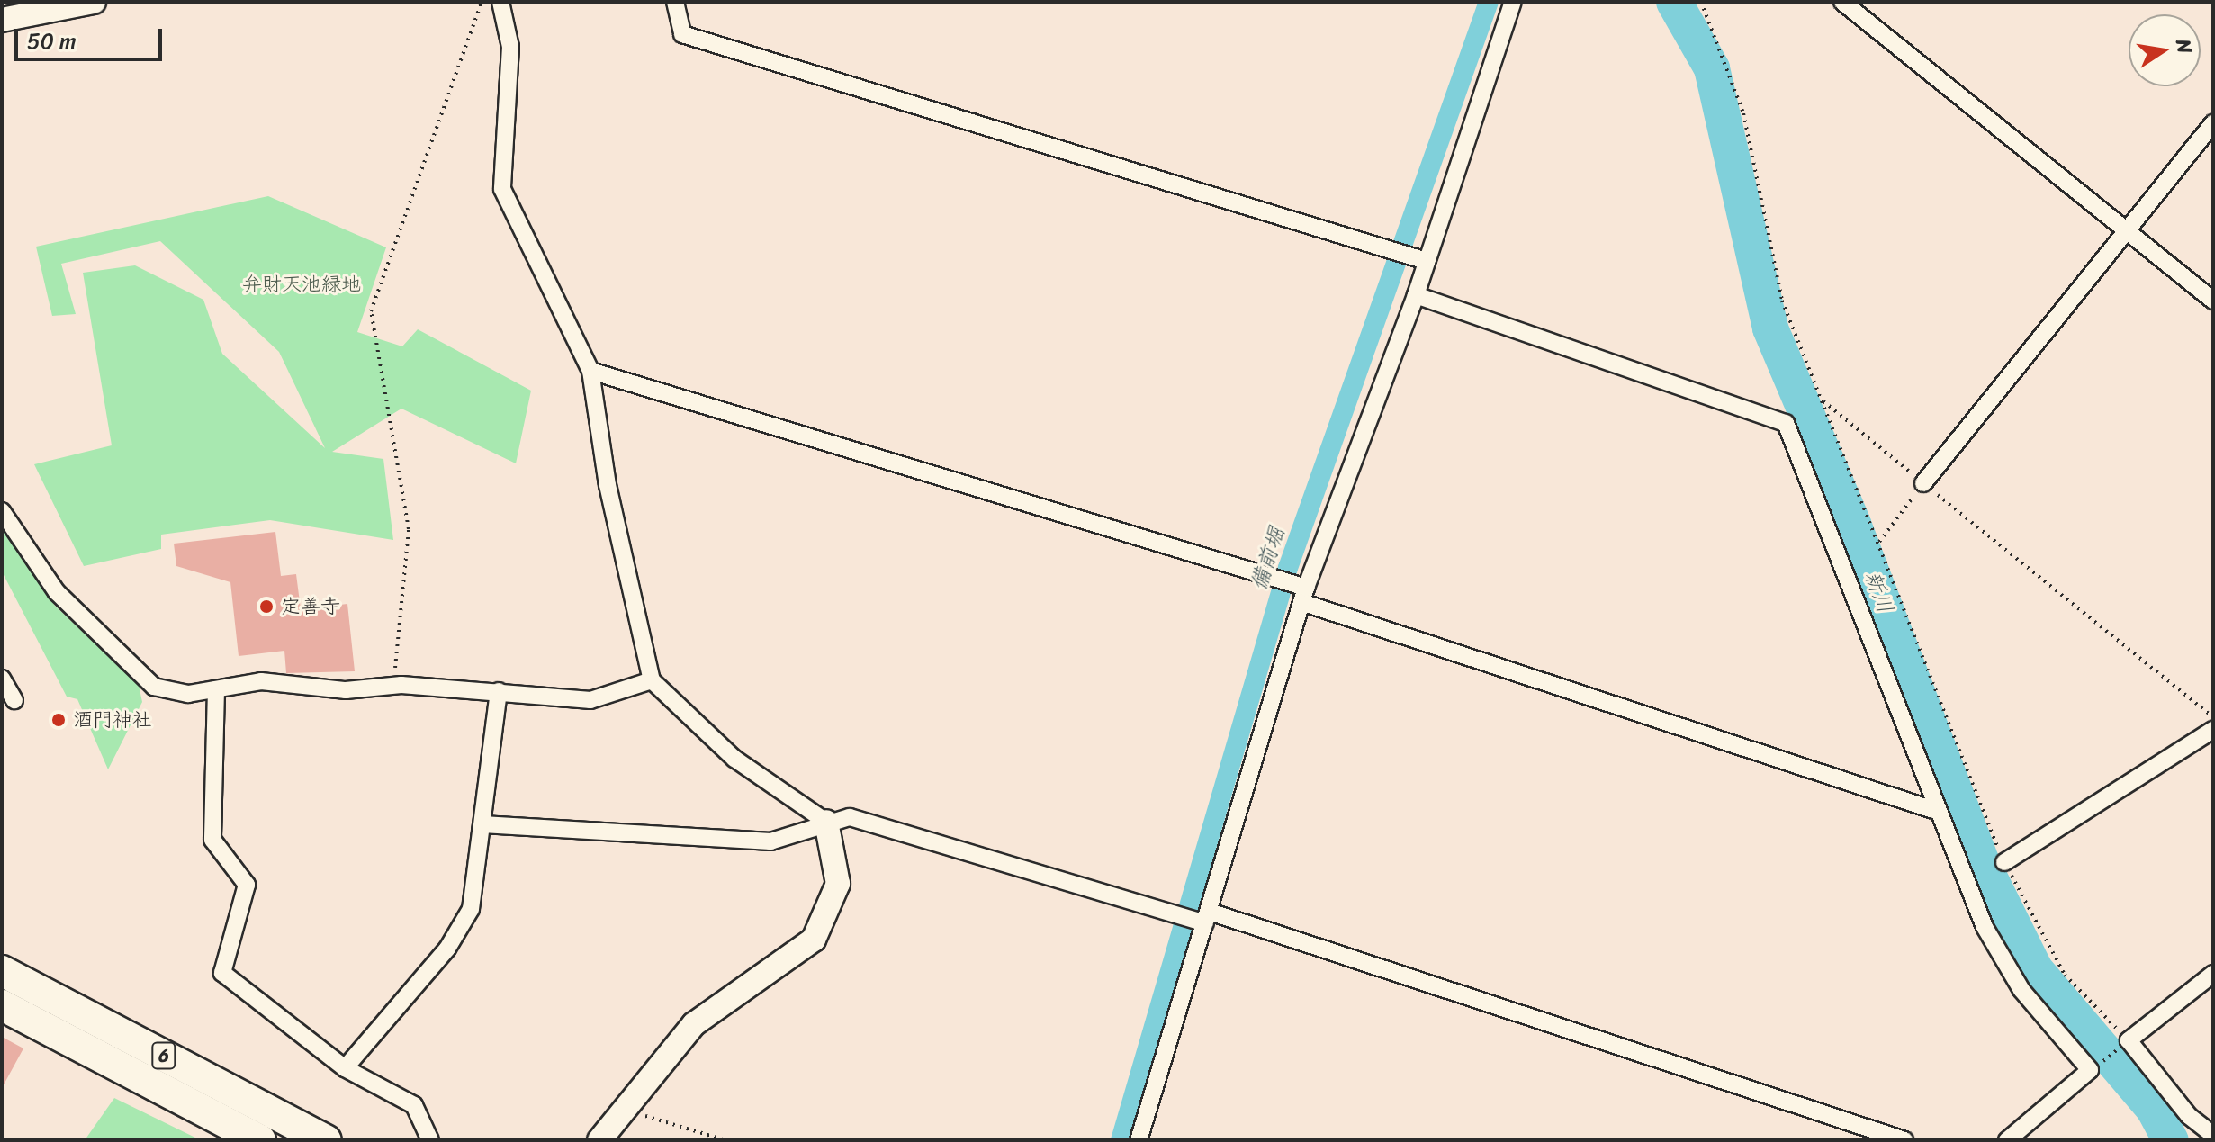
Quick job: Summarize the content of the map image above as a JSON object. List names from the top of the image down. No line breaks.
{"streets":{"highway":["6"]},"water":["備前堀","新川"],"parks":["弁財天池緑地"],"places":["定善寺","酒門神社"],"scale_bar":"50 m","north":"right"}
